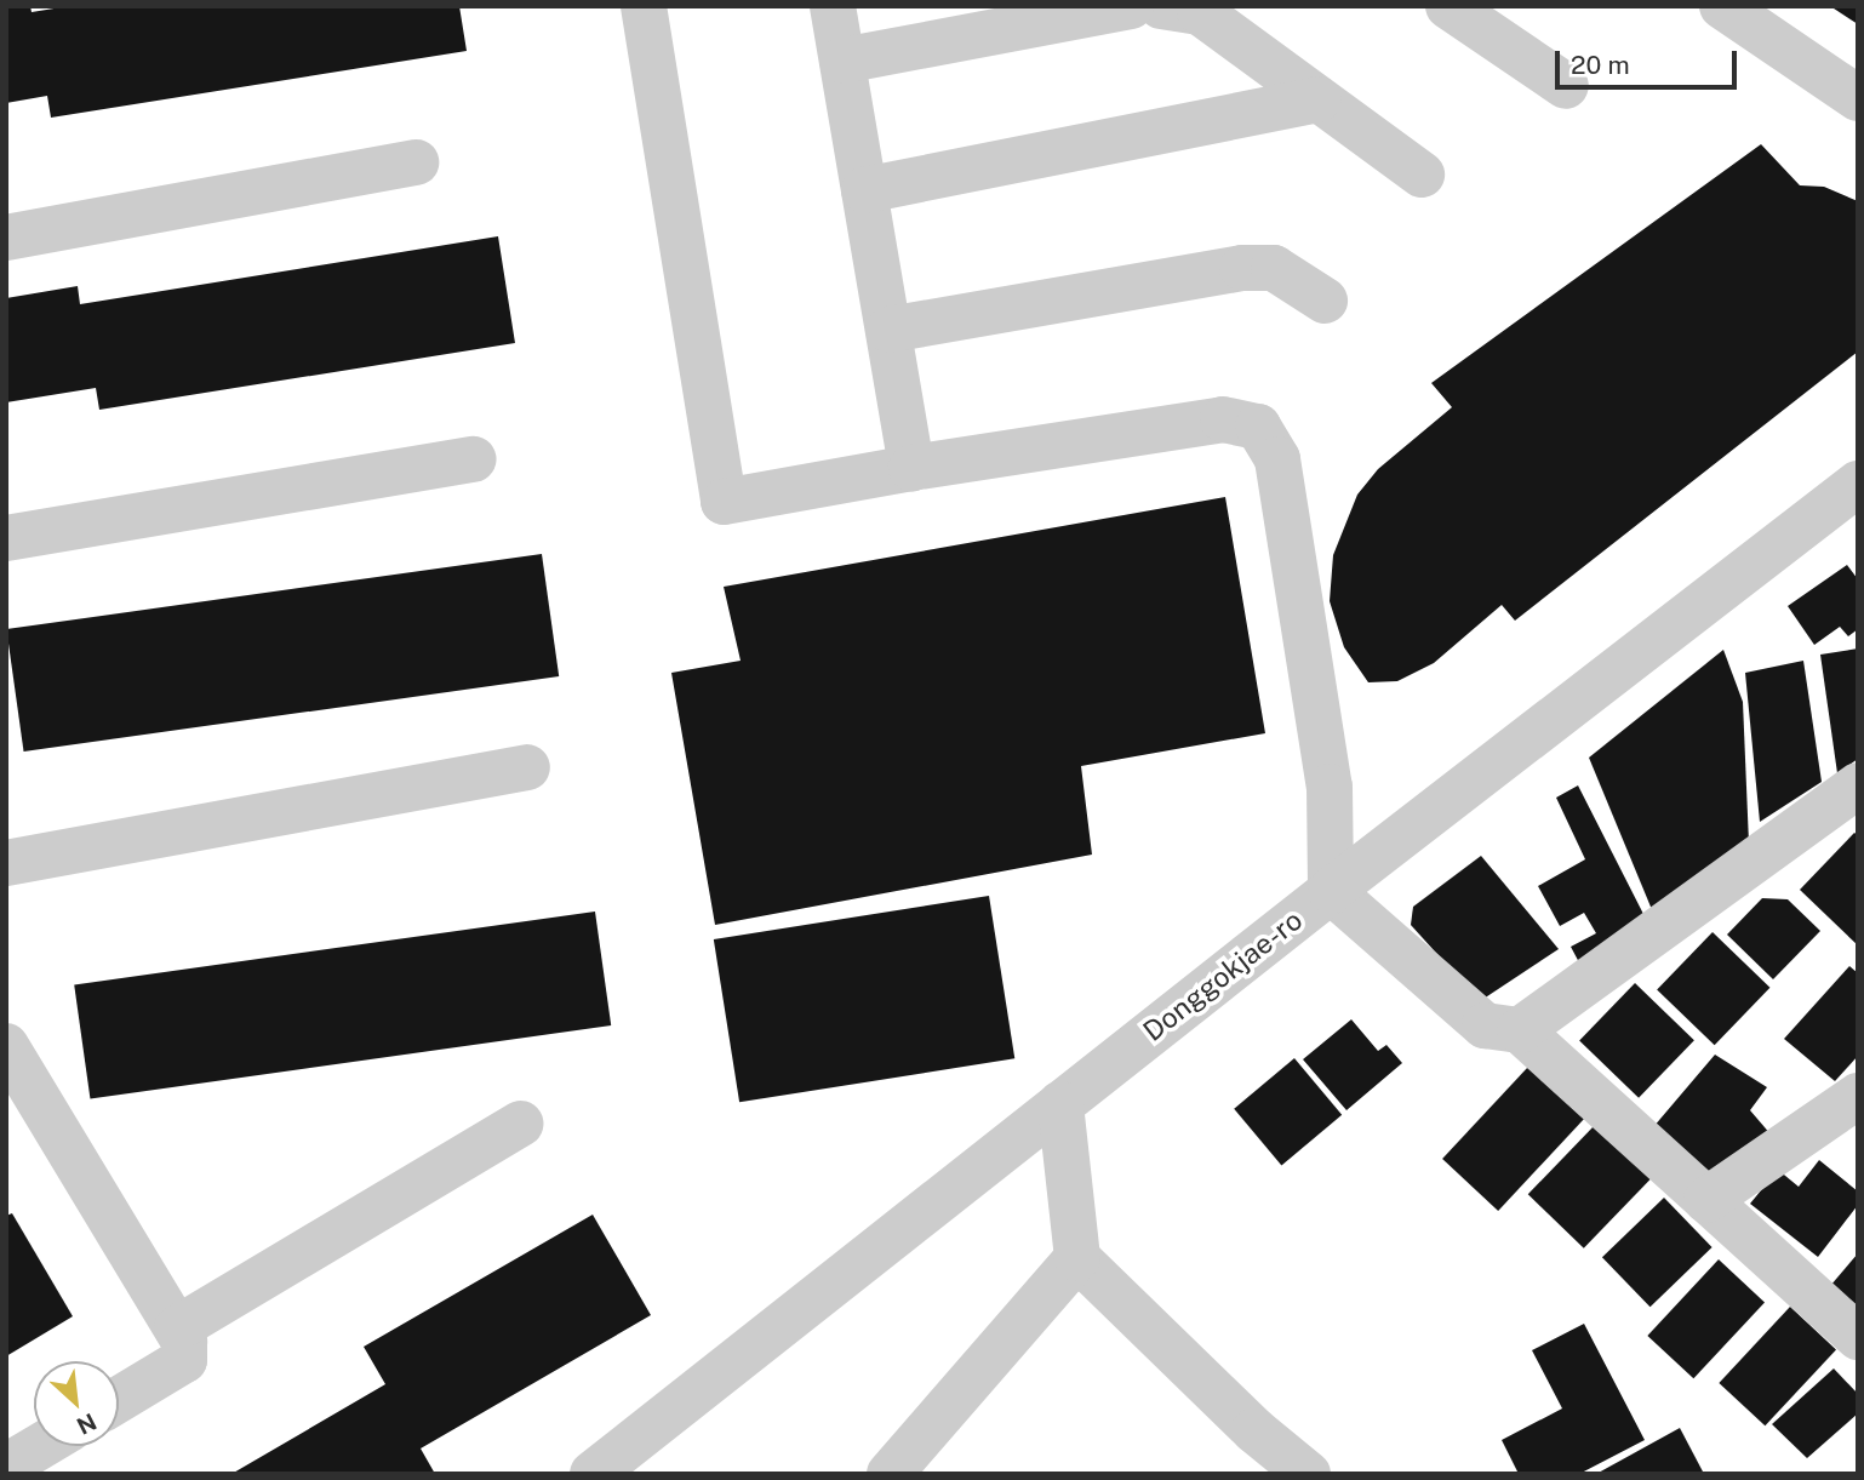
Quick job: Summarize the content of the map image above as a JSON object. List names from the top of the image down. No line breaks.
{"streets":{"street":["Donggokjae-ro"]},"scale_bar":"20 m","north":"bottom right"}
